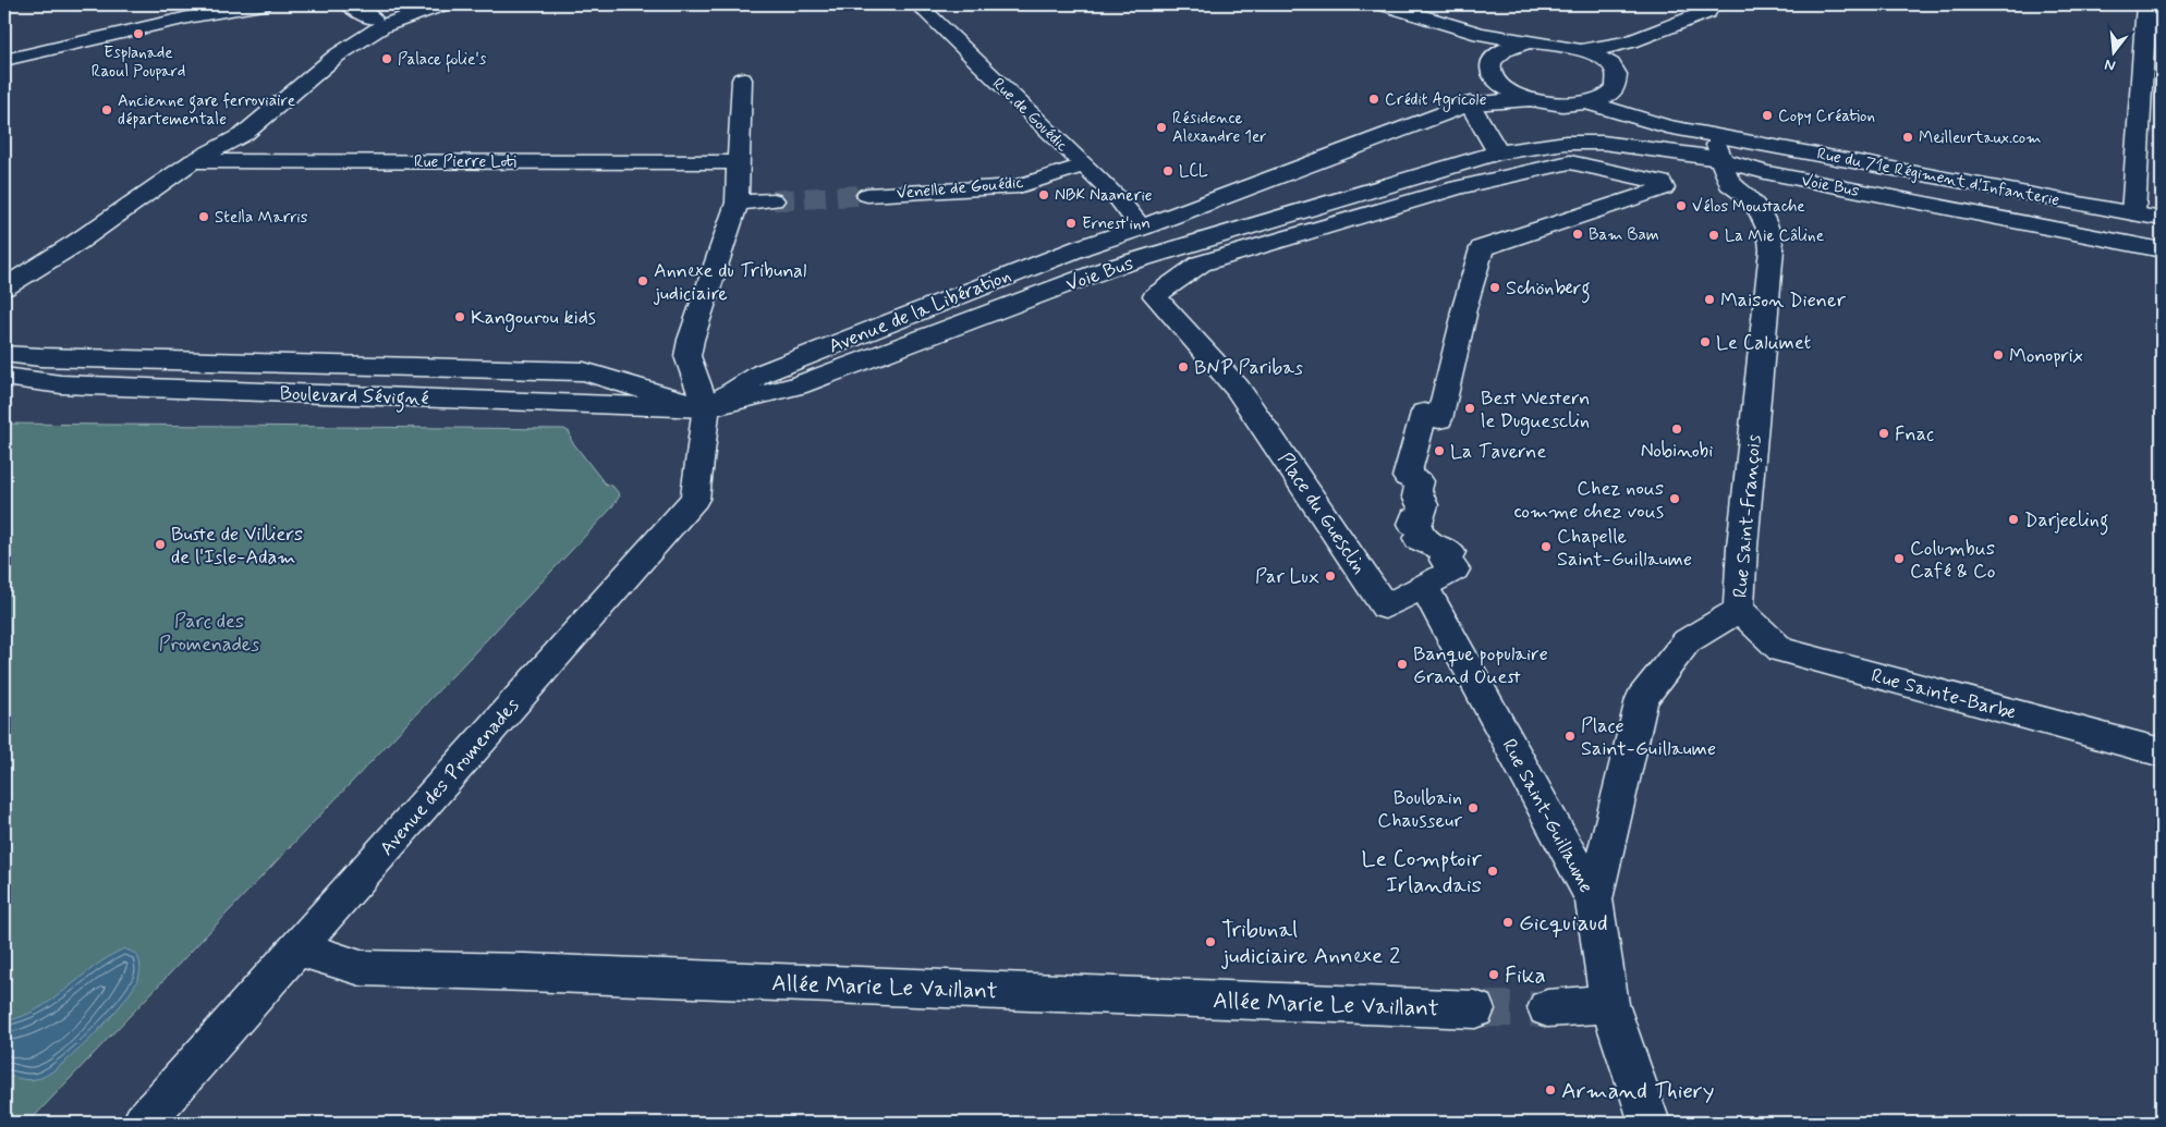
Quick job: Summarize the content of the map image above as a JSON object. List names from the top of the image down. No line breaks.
{"streets":{"street":["Rue de Gouédic","Rue Pierre Loti","Rue du 71e Régiment d'Infanterie","Voie Bus","Venelle de Gouédic","Avenue de la Libération","Boulevard Sévigné","Place du Guesclin","Rue Saint-François","Rue Sainte-Barbe","Avenue des Promenades","Rue Saint-Guillaume","Allée Marie Le Vaillant"]},"crossings":[["Rue de Gouédic","Voie Bus"],["Rue de Gouédic","Venelle de Gouédic"],["Rue de Gouédic","Avenue de la Libération"],["Rue de Gouédic","Place du Guesclin"],["Rue du 71e Régiment d'Infanterie","Voie Bus"],["Rue du 71e Régiment d'Infanterie","Rue Saint-François"],["Voie Bus","Avenue de la Libération"],["Voie Bus","Boulevard Sévigné"],["Voie Bus","Rue Saint-François"],["Voie Bus","Avenue des Promenades"],["Avenue de la Libération","Boulevard Sévigné"],["Avenue de la Libération","Avenue des Promenades"],["Boulevard Sévigné","Avenue des Promenades"],["Place du Guesclin","Rue Saint-Guillaume"],["Rue Saint-François","Rue Sainte-Barbe"],["Rue Saint-François","Rue Saint-Guillaume"],["Avenue des Promenades","Allée Marie Le Vaillant"]],"parks":["Parc des Promenades"],"places":["Esplanade Raoul Poupard","Palace folie's","Crédit Agricole","Ancienne gare ferroviaire départementale","Copy Création","Résidence Alexandre 1er","Meilleurtaux.com","LCL","NBK Naanerie","Vélos Moustache","Stella Marris","Ernest'inn","Bam Bam","La Mie Câline","Annexe du Tribunal judiciaire","Schönberg","Maison Diener","Kangourou kids","Le Calumet","Monoprix","BNP Paribas","Best Western le Duguesclin","Nobinobi","Fnac","La Taverne","Chez nous comme chez vous","Darjeeling","Buste de Villiers de l'Isle-Adam","Chapelle Saint-Guillaume","Columbus Café & Co","Par Lux","Banque populaire Grand Ouest","Place Saint-Guillaume","Boulbain Chausseur","Le Comptoir Irlandais","Gicquiaud","Tribunal judiciaire Annexe 2","Fika","Armand Thiery"],"north":"bottom"}
